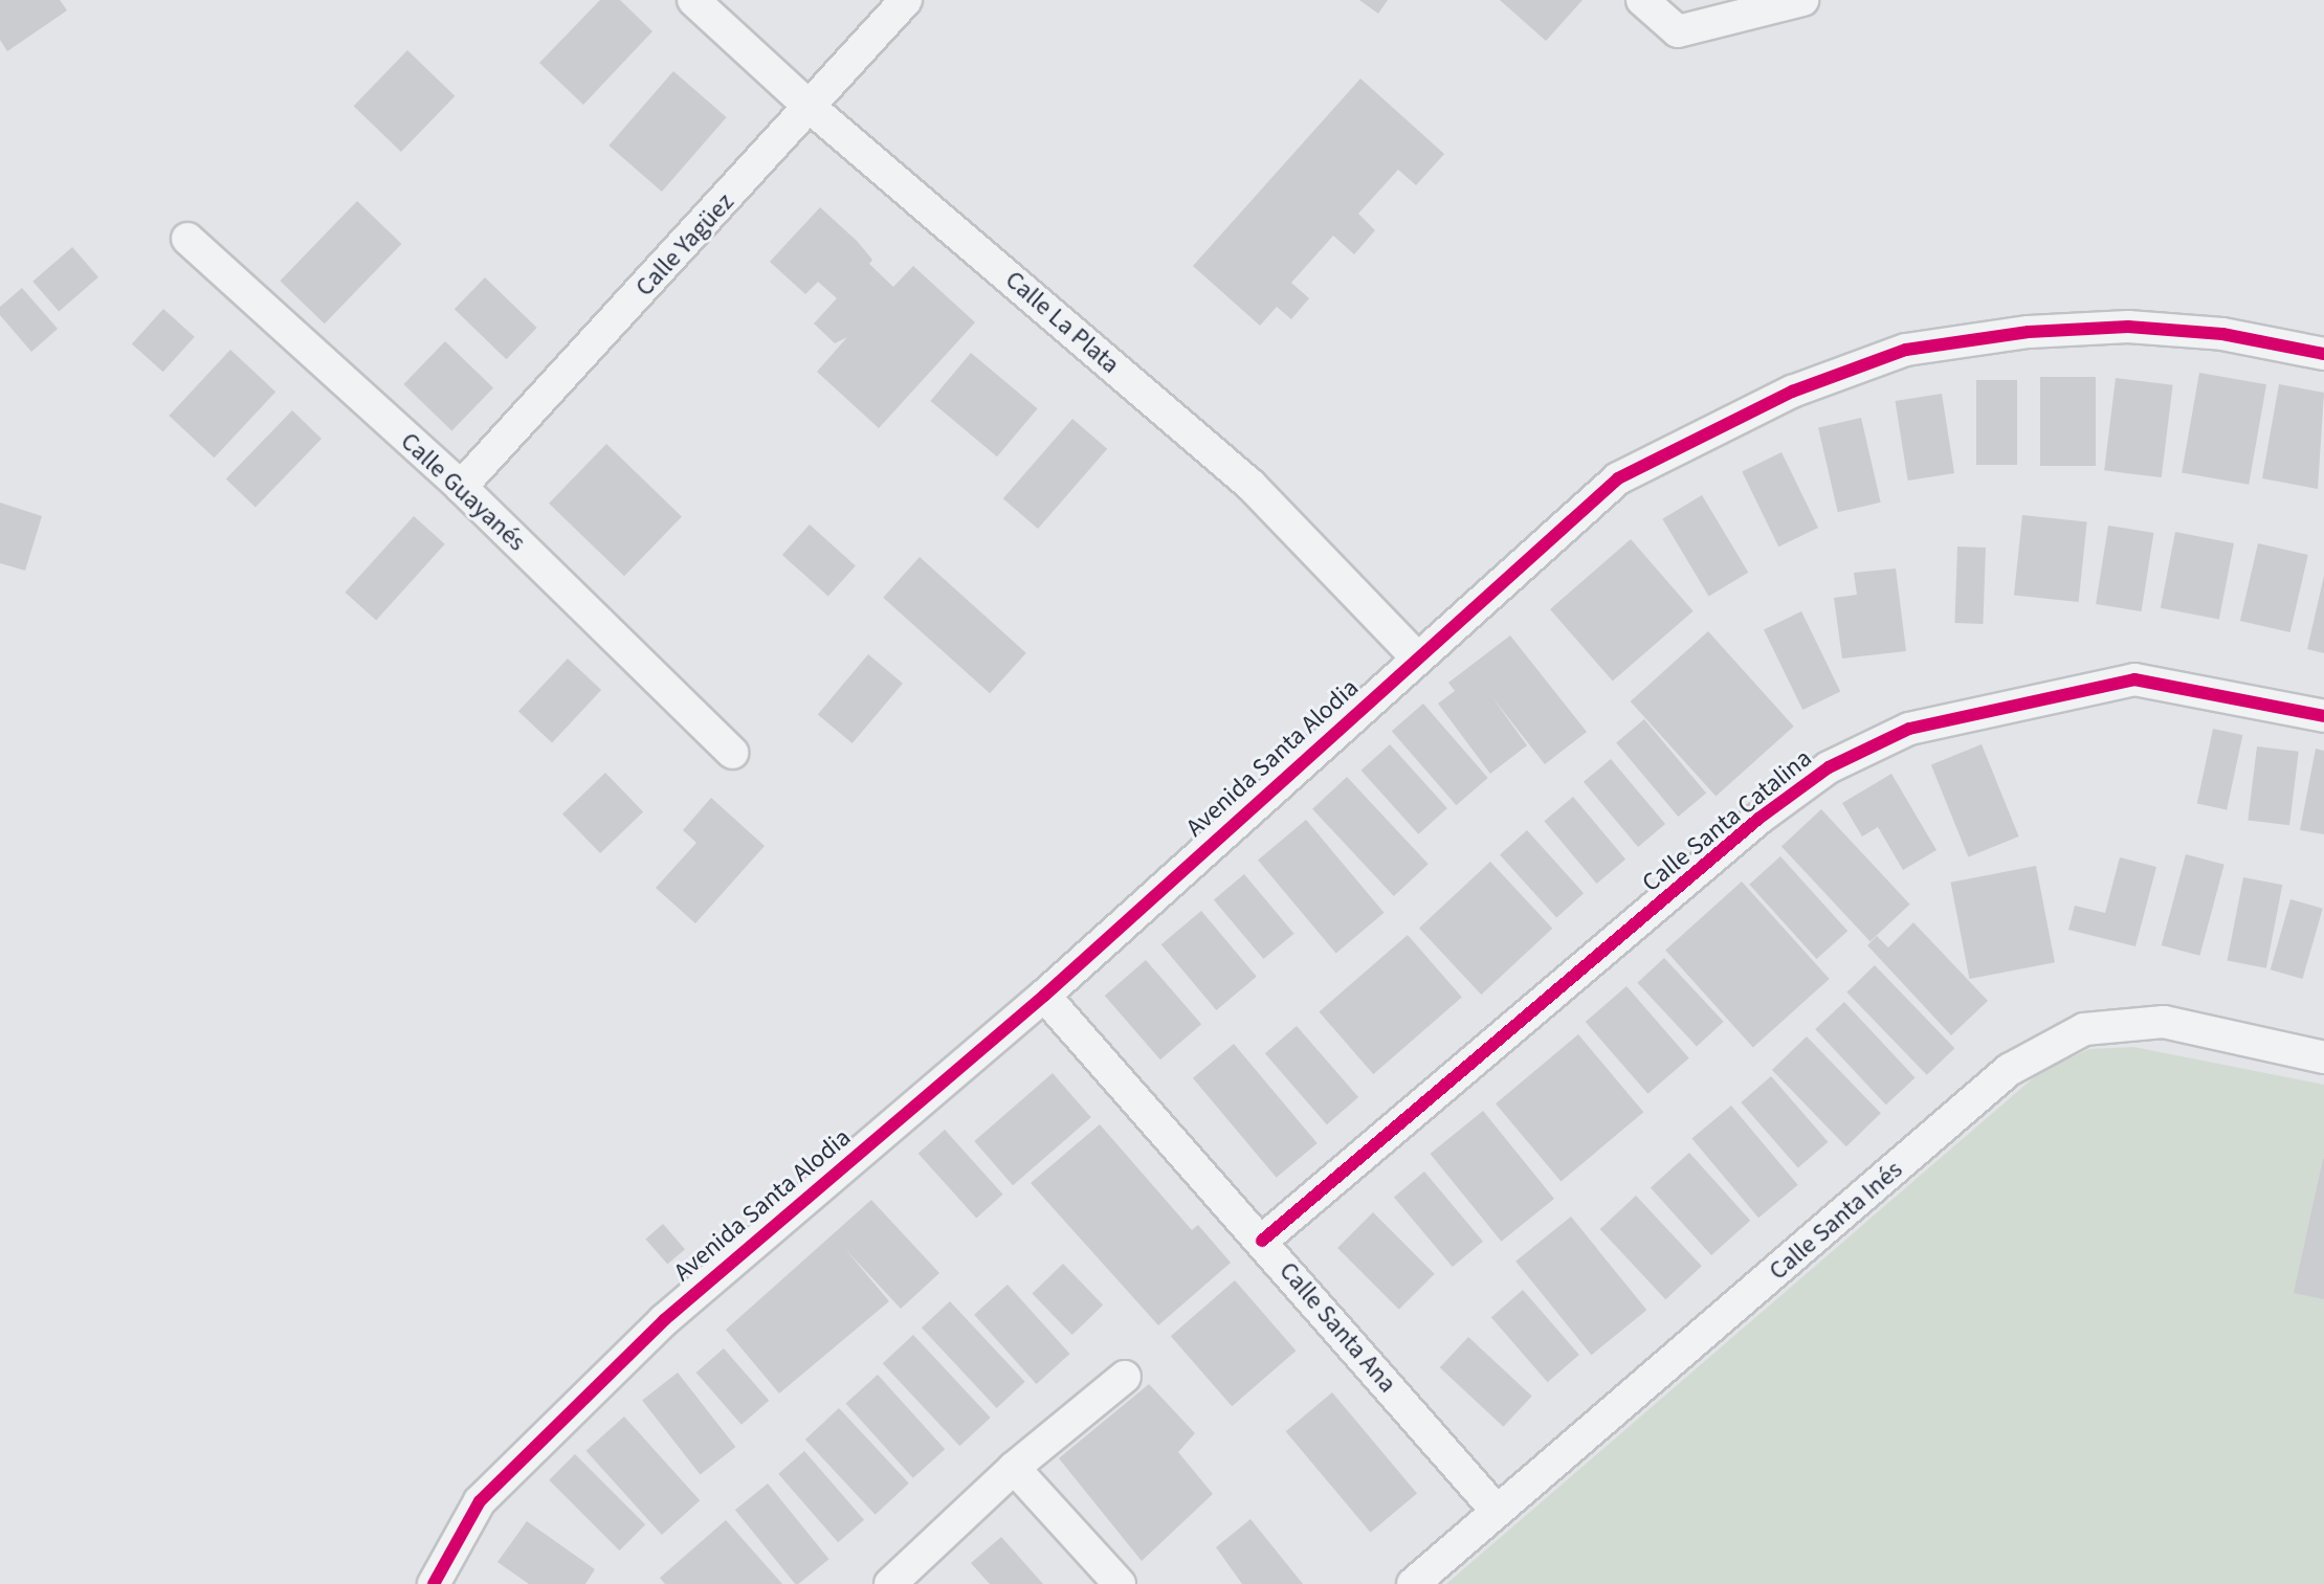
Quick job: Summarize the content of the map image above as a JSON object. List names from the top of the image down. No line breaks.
{"streets":{"street":["Calle Yagüez","Calle La Plata","Calle Guayanés","Avenida Santa Alodia","Calle Santa Catalina","Calle Santa Inés","Calle Santa Ana"]},"crossings":[["Calle Yagüez","Calle La Plata"],["Calle Yagüez","Calle Guayanés"],["Calle La Plata","Avenida Santa Alodia"],["Avenida Santa Alodia","Calle Santa Ana"],["Calle Santa Catalina","Calle Santa Ana"],["Calle Santa Inés","Calle Santa Ana"]]}
